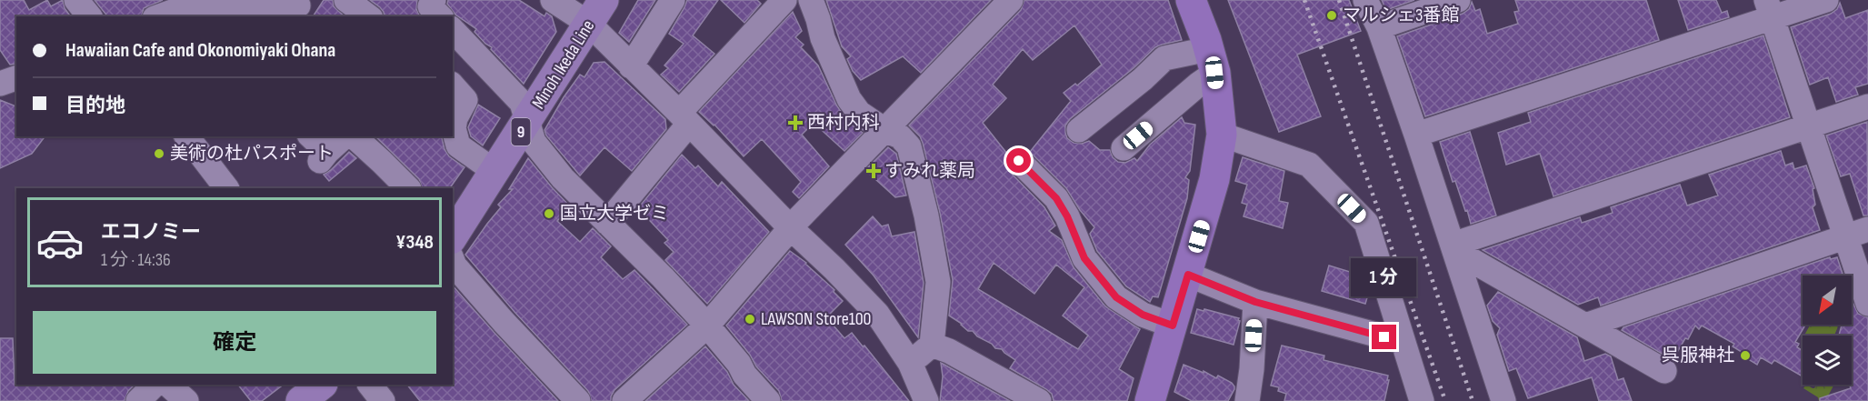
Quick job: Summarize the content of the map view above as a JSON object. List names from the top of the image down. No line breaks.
{"streets":{"main road":["Minoh Ikeda Line","9"]},"places":{"other":["マルシェ3番館","美術の杜パスポート","国立大学ゼミ","LAWSON Store100","呉服神社"],"health":["西村内科","すみれ薬局"]},"north":"bottom left","page":{"banner":["Hawaiian Cafe and Okonomiyaki Ohana","目的地"],"list":[{"name":"エコノミー","note":"1 分 · 14:36","value":"¥348"}],"bubble":"1 分","buttons":"確定"}}
